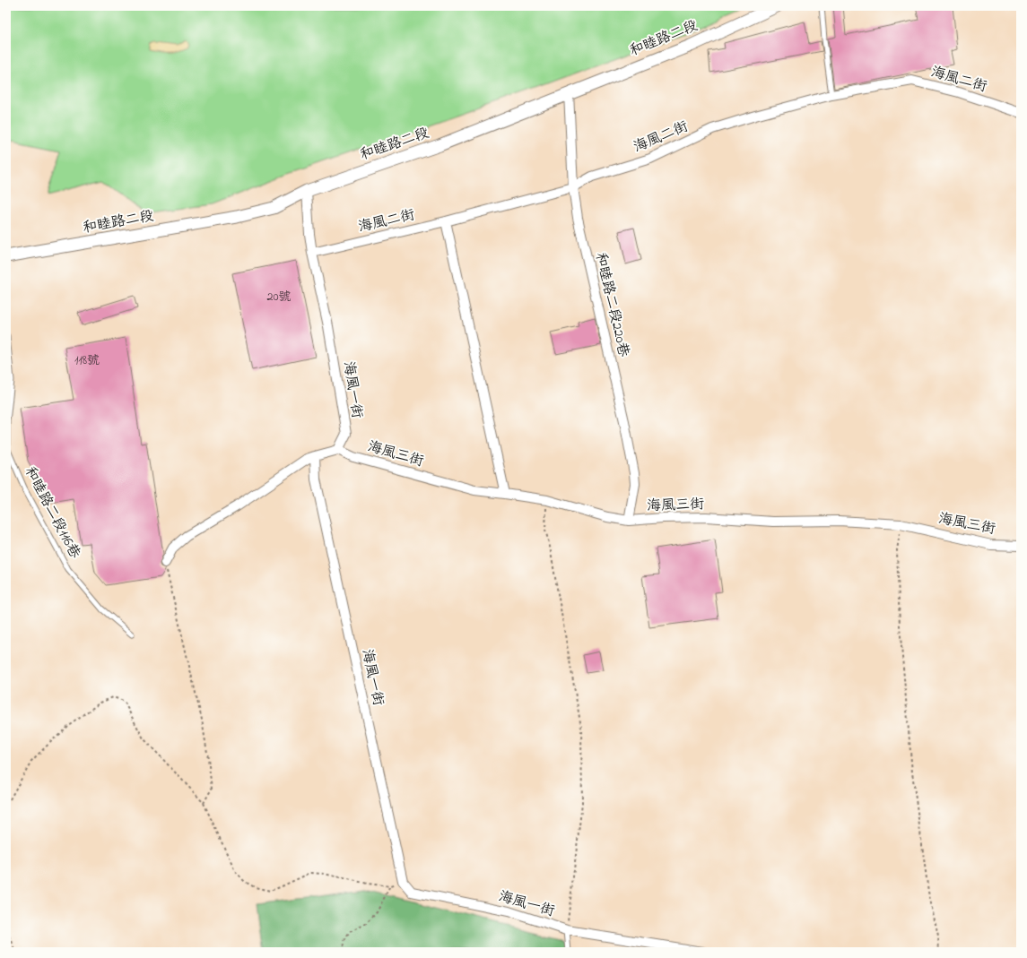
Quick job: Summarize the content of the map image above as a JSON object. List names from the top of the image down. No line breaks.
{"streets":{"street":["和睦路二段","海風二街","和睦路二段220巷","海風一街","海風三街"],"lane":["和睦路二段116巷"]},"crossings":[["和睦路二段","和睦路二段220巷"],["和睦路二段","海風一街"],["海風二街","和睦路二段220巷"],["海風二街","海風一街"],["和睦路二段220巷","海風三街"],["海風一街","海風三街"]],"house_numbers":["20號","118號"]}
